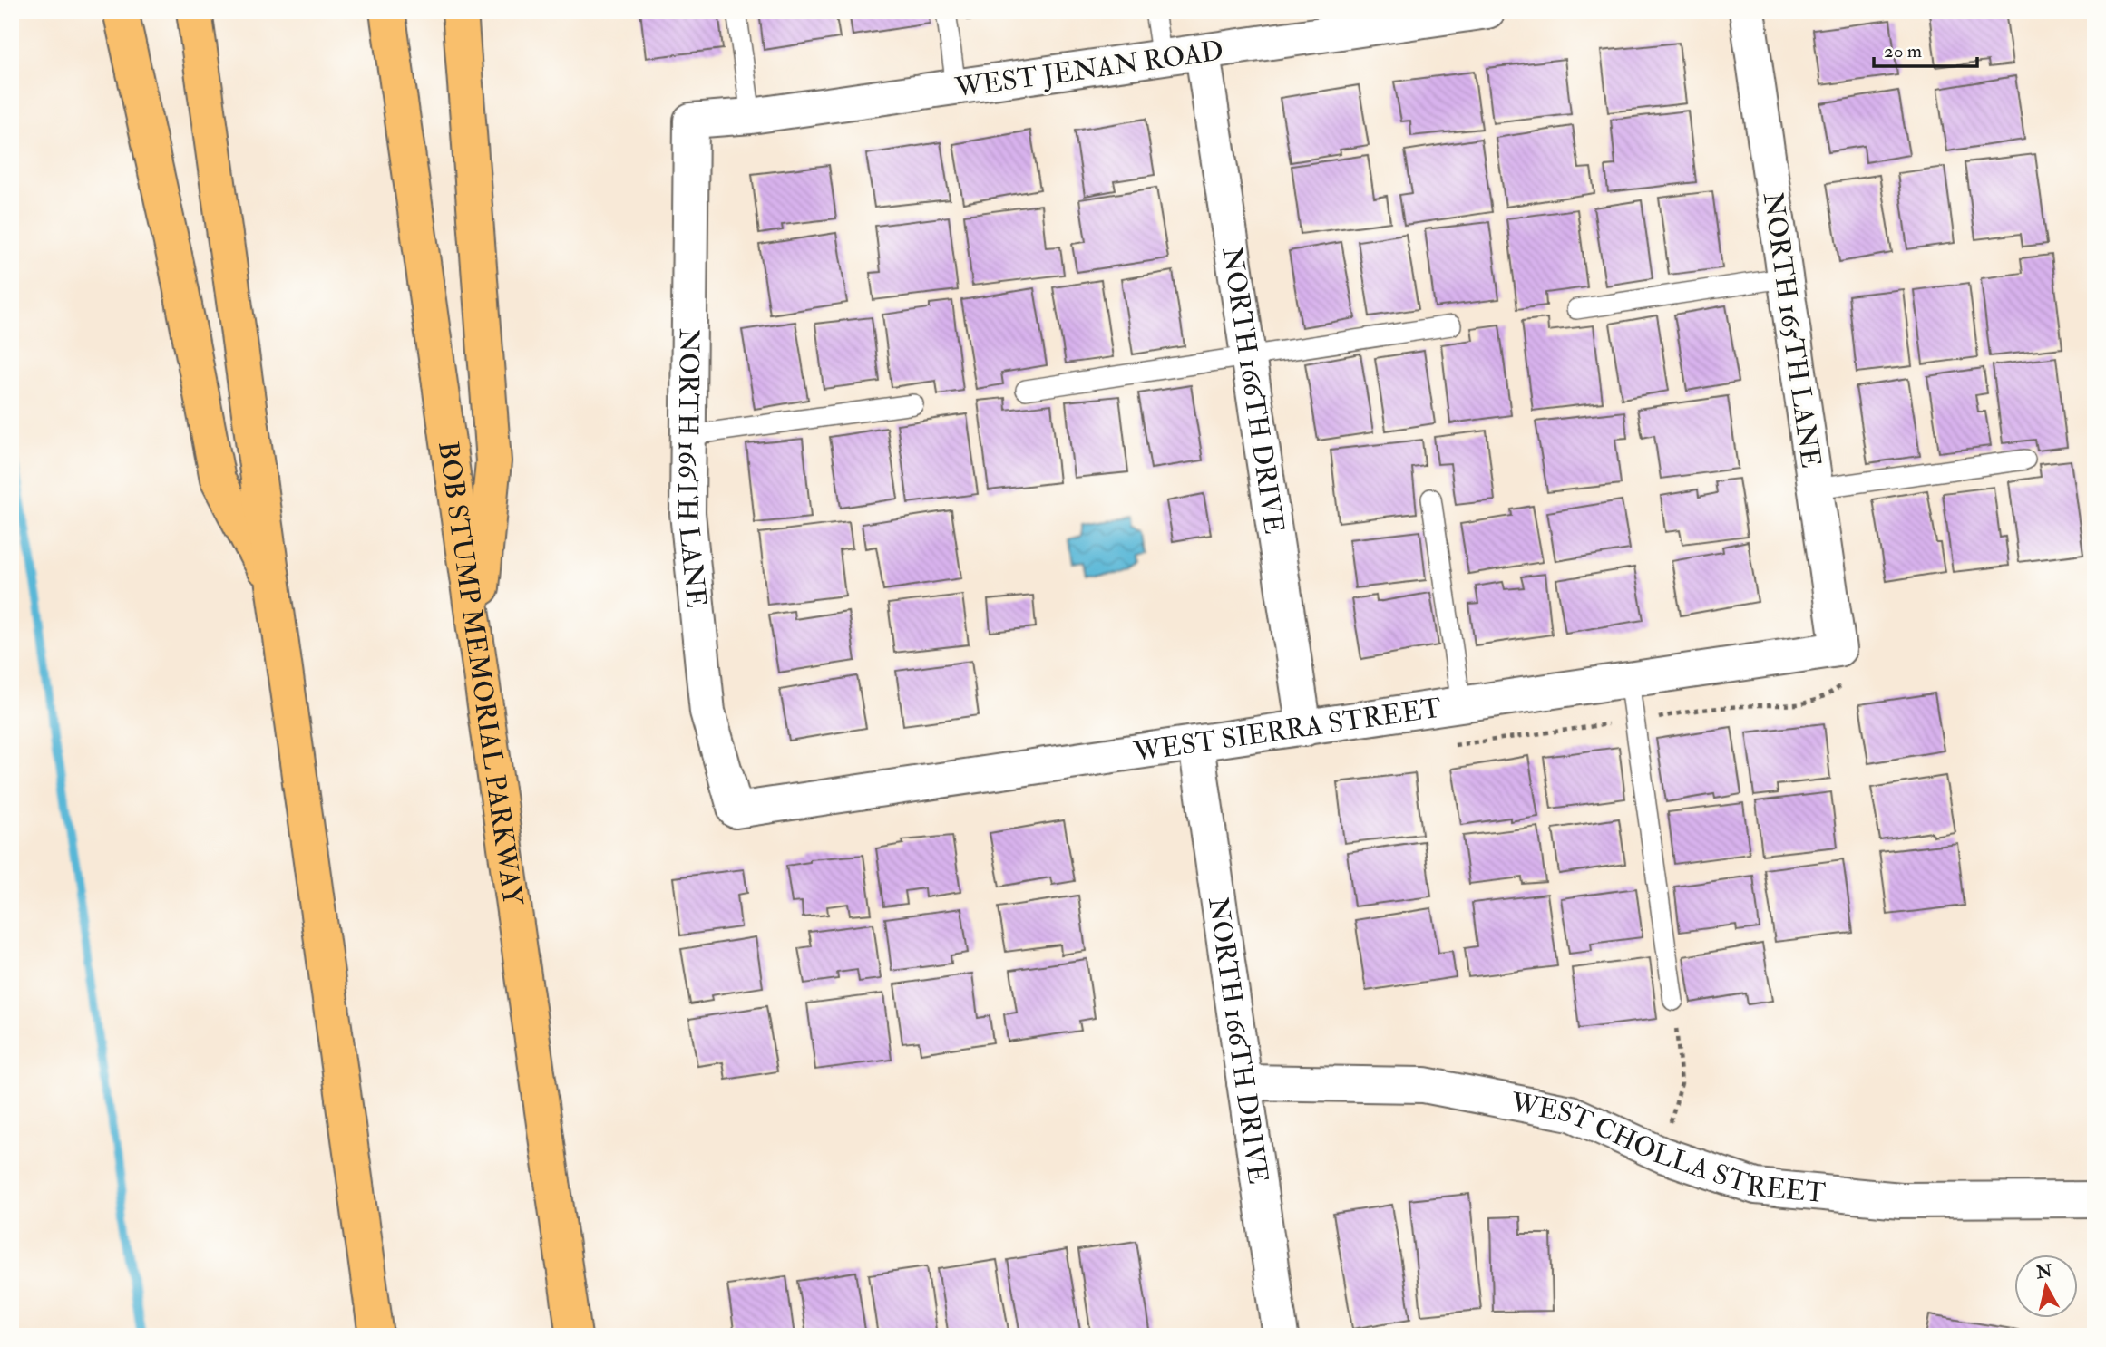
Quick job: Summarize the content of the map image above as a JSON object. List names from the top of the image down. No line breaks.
{"streets":{"highway":["BOB STUMP MEMORIAL PARKWAY"],"street":["WEST JENAN ROAD","NORTH 165TH LANE","NORTH 166TH DRIVE","NORTH 166TH LANE","WEST SIERRA STREET","WEST CHOLLA STREET"]},"crossings":[["WEST JENAN ROAD","NORTH 166TH DRIVE"],["WEST JENAN ROAD","NORTH 166TH LANE"],["NORTH 165TH LANE","WEST SIERRA STREET"],["NORTH 166TH DRIVE","WEST SIERRA STREET"],["NORTH 166TH DRIVE","WEST CHOLLA STREET"],["NORTH 166TH LANE","WEST SIERRA STREET"]],"scale_bar":"20 m","north":"top"}
